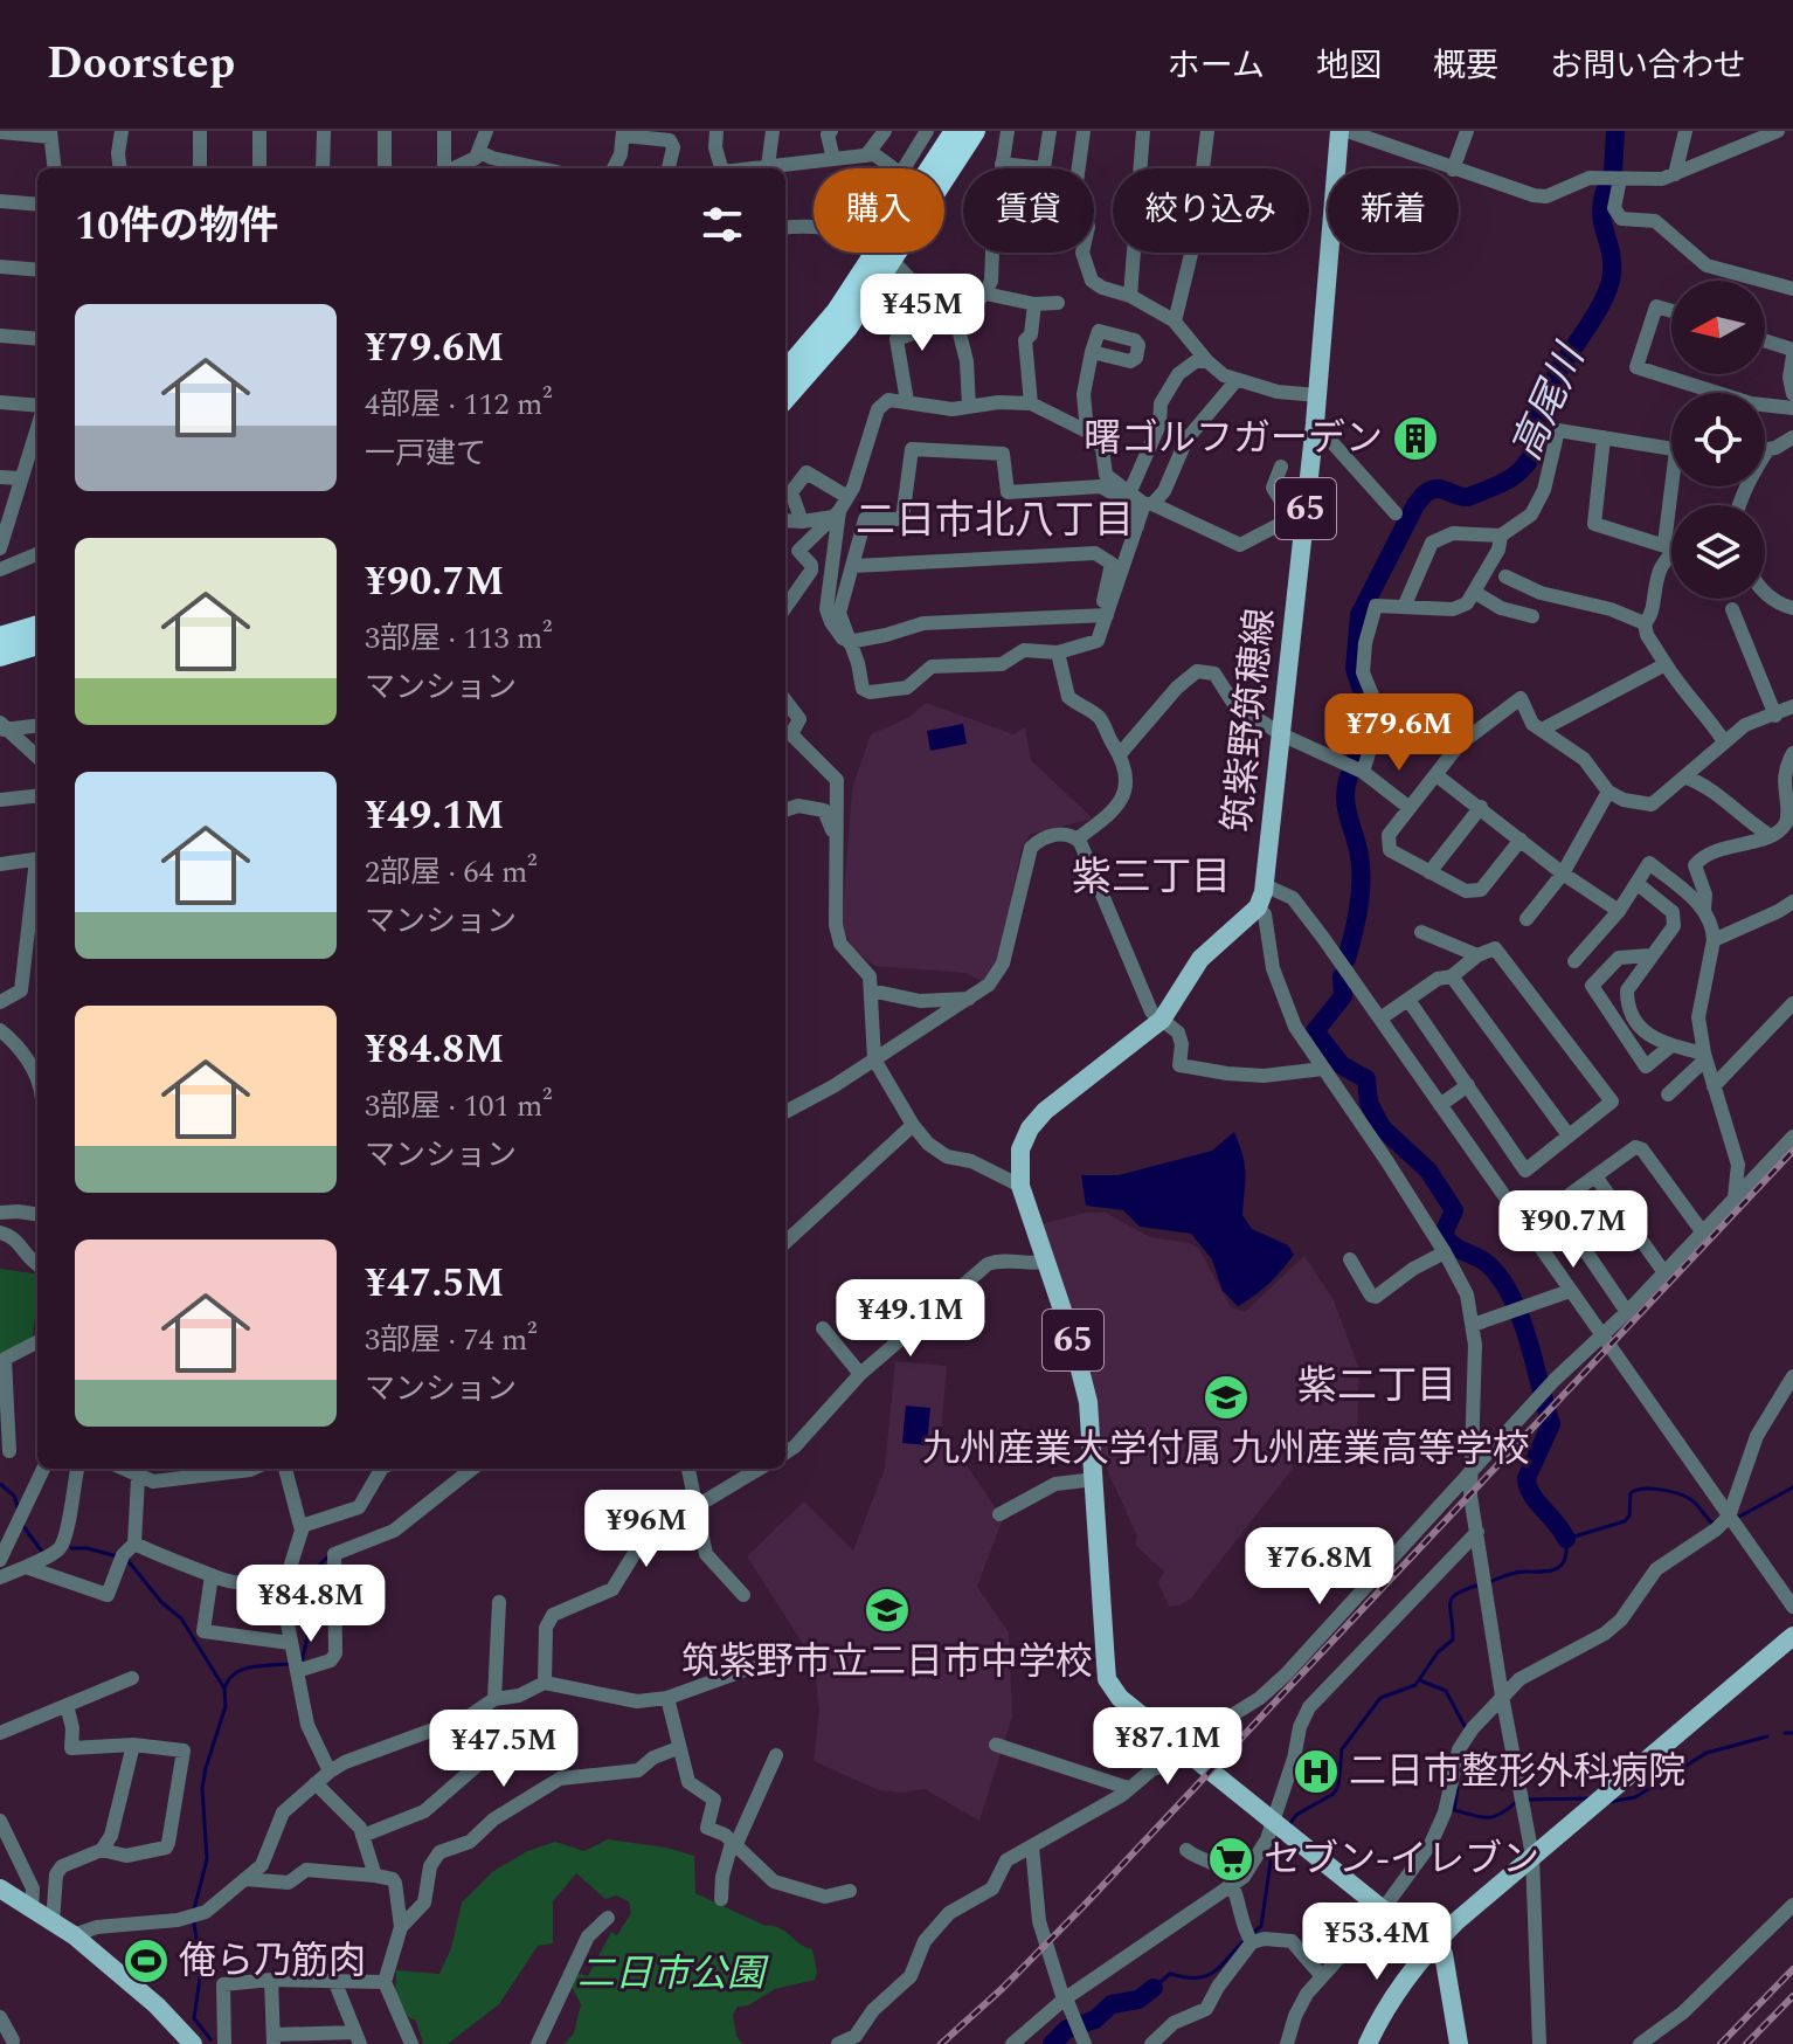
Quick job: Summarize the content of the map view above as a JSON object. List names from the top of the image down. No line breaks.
{"streets":{"main road":["65","筑紫野筑穂線"]},"crossings":[["65","筑紫野筑穂線"]],"districts":["二日市北八丁目","紫三丁目","紫二丁目"],"water":["高尾川"],"parks":["二日市公園"],"places":{"building":["曙ゴルフガーデン"],"school or university":["九州産業大学付属 九州産業高等学校","筑紫野市立二日市中学校"],"hospital":["二日市整形外科病院"],"supermarket":["セブン-イレブン"],"sports":["俺ら乃筋肉"]},"north":"left","page":{"header":"Doorstep","nav":["ホーム","地図","概要","お問い合わせ"],"chip":["購入","賃貸","絞り込み","新着"],"heading":"10件の物件","price":["¥45M","¥79.6M","¥90.7M","¥49.1M","¥96M","¥76.8M","¥84.8M","¥87.1M","¥47.5M","¥53.4M"],"list":[{"name":"¥79.6M","note":"4部屋 · 112 m² · 一戸建て"},{"name":"¥90.7M","note":"3部屋 · 113 m² · マンション"},{"name":"¥49.1M","note":"2部屋 · 64 m² · マンション"},{"name":"¥84.8M","note":"3部屋 · 101 m² · マンション"},{"name":"¥47.5M","note":"3部屋 · 74 m² · マンション"}]}}
